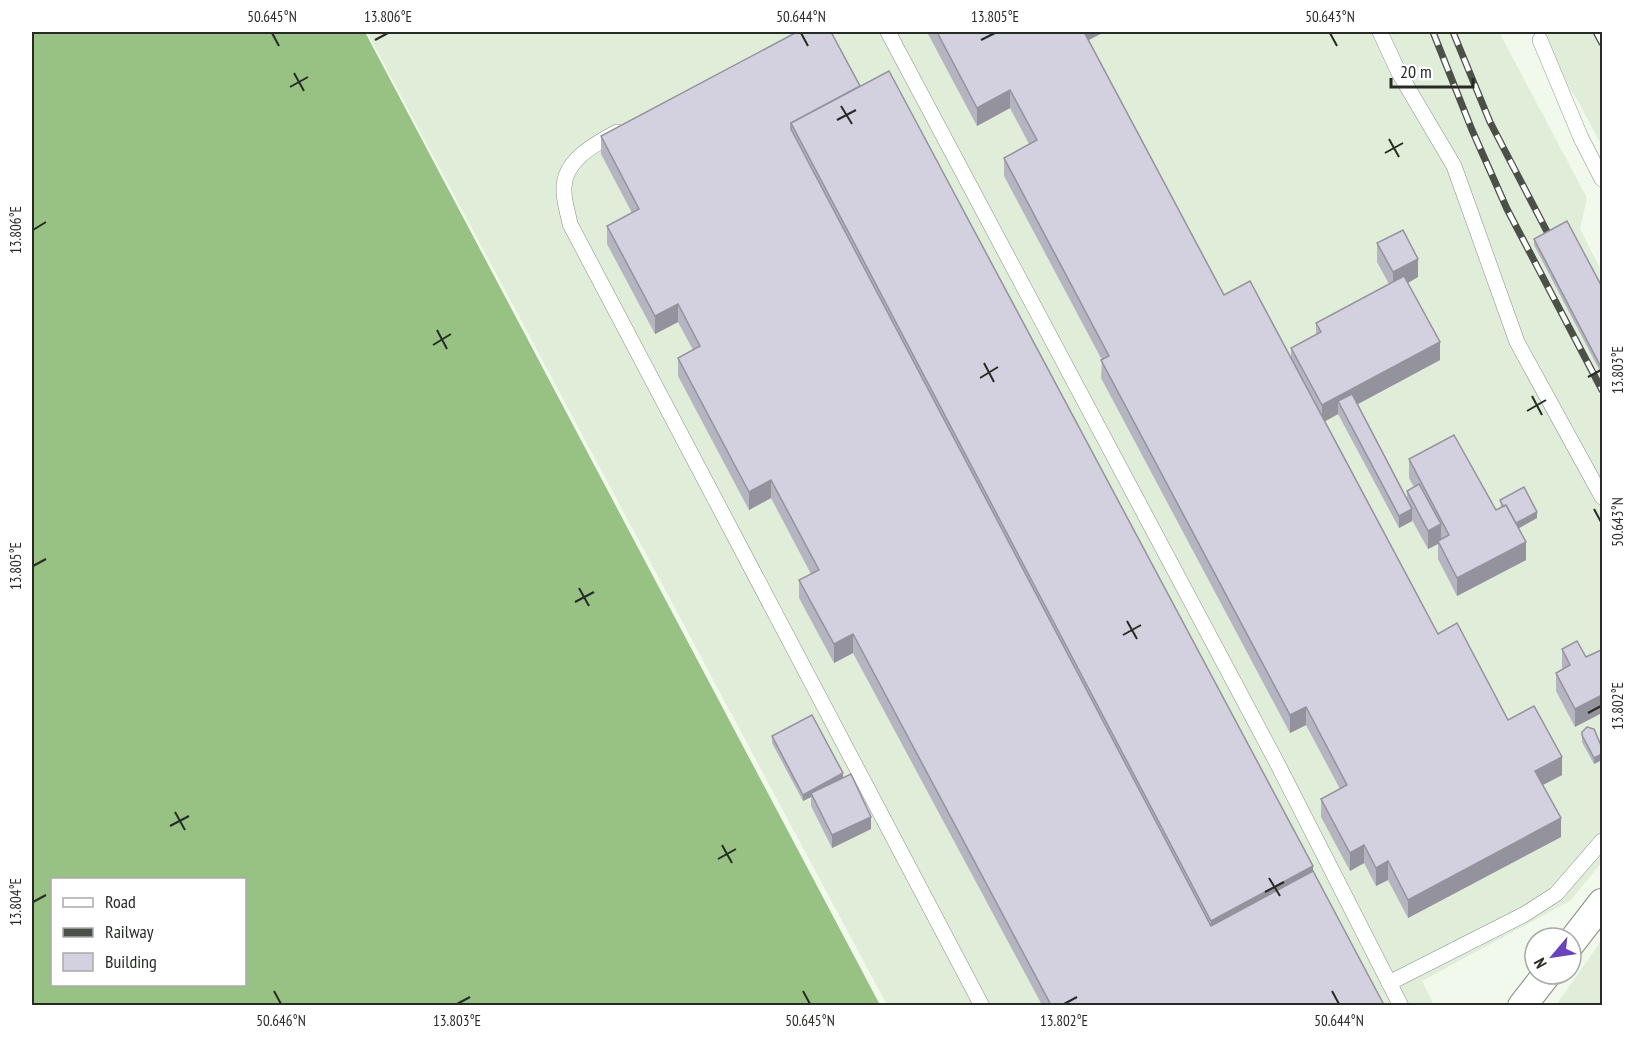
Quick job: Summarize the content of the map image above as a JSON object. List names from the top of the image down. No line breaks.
{"legend":["Road","Railway","Building"],"scale_bar":"20 m","north":"bottom left","coordinates":["50.645°N","13.806°E","50.644°N","13.805°E","50.643°N","13.803°E","13.802°E","13.804°E","50.646°N"]}
